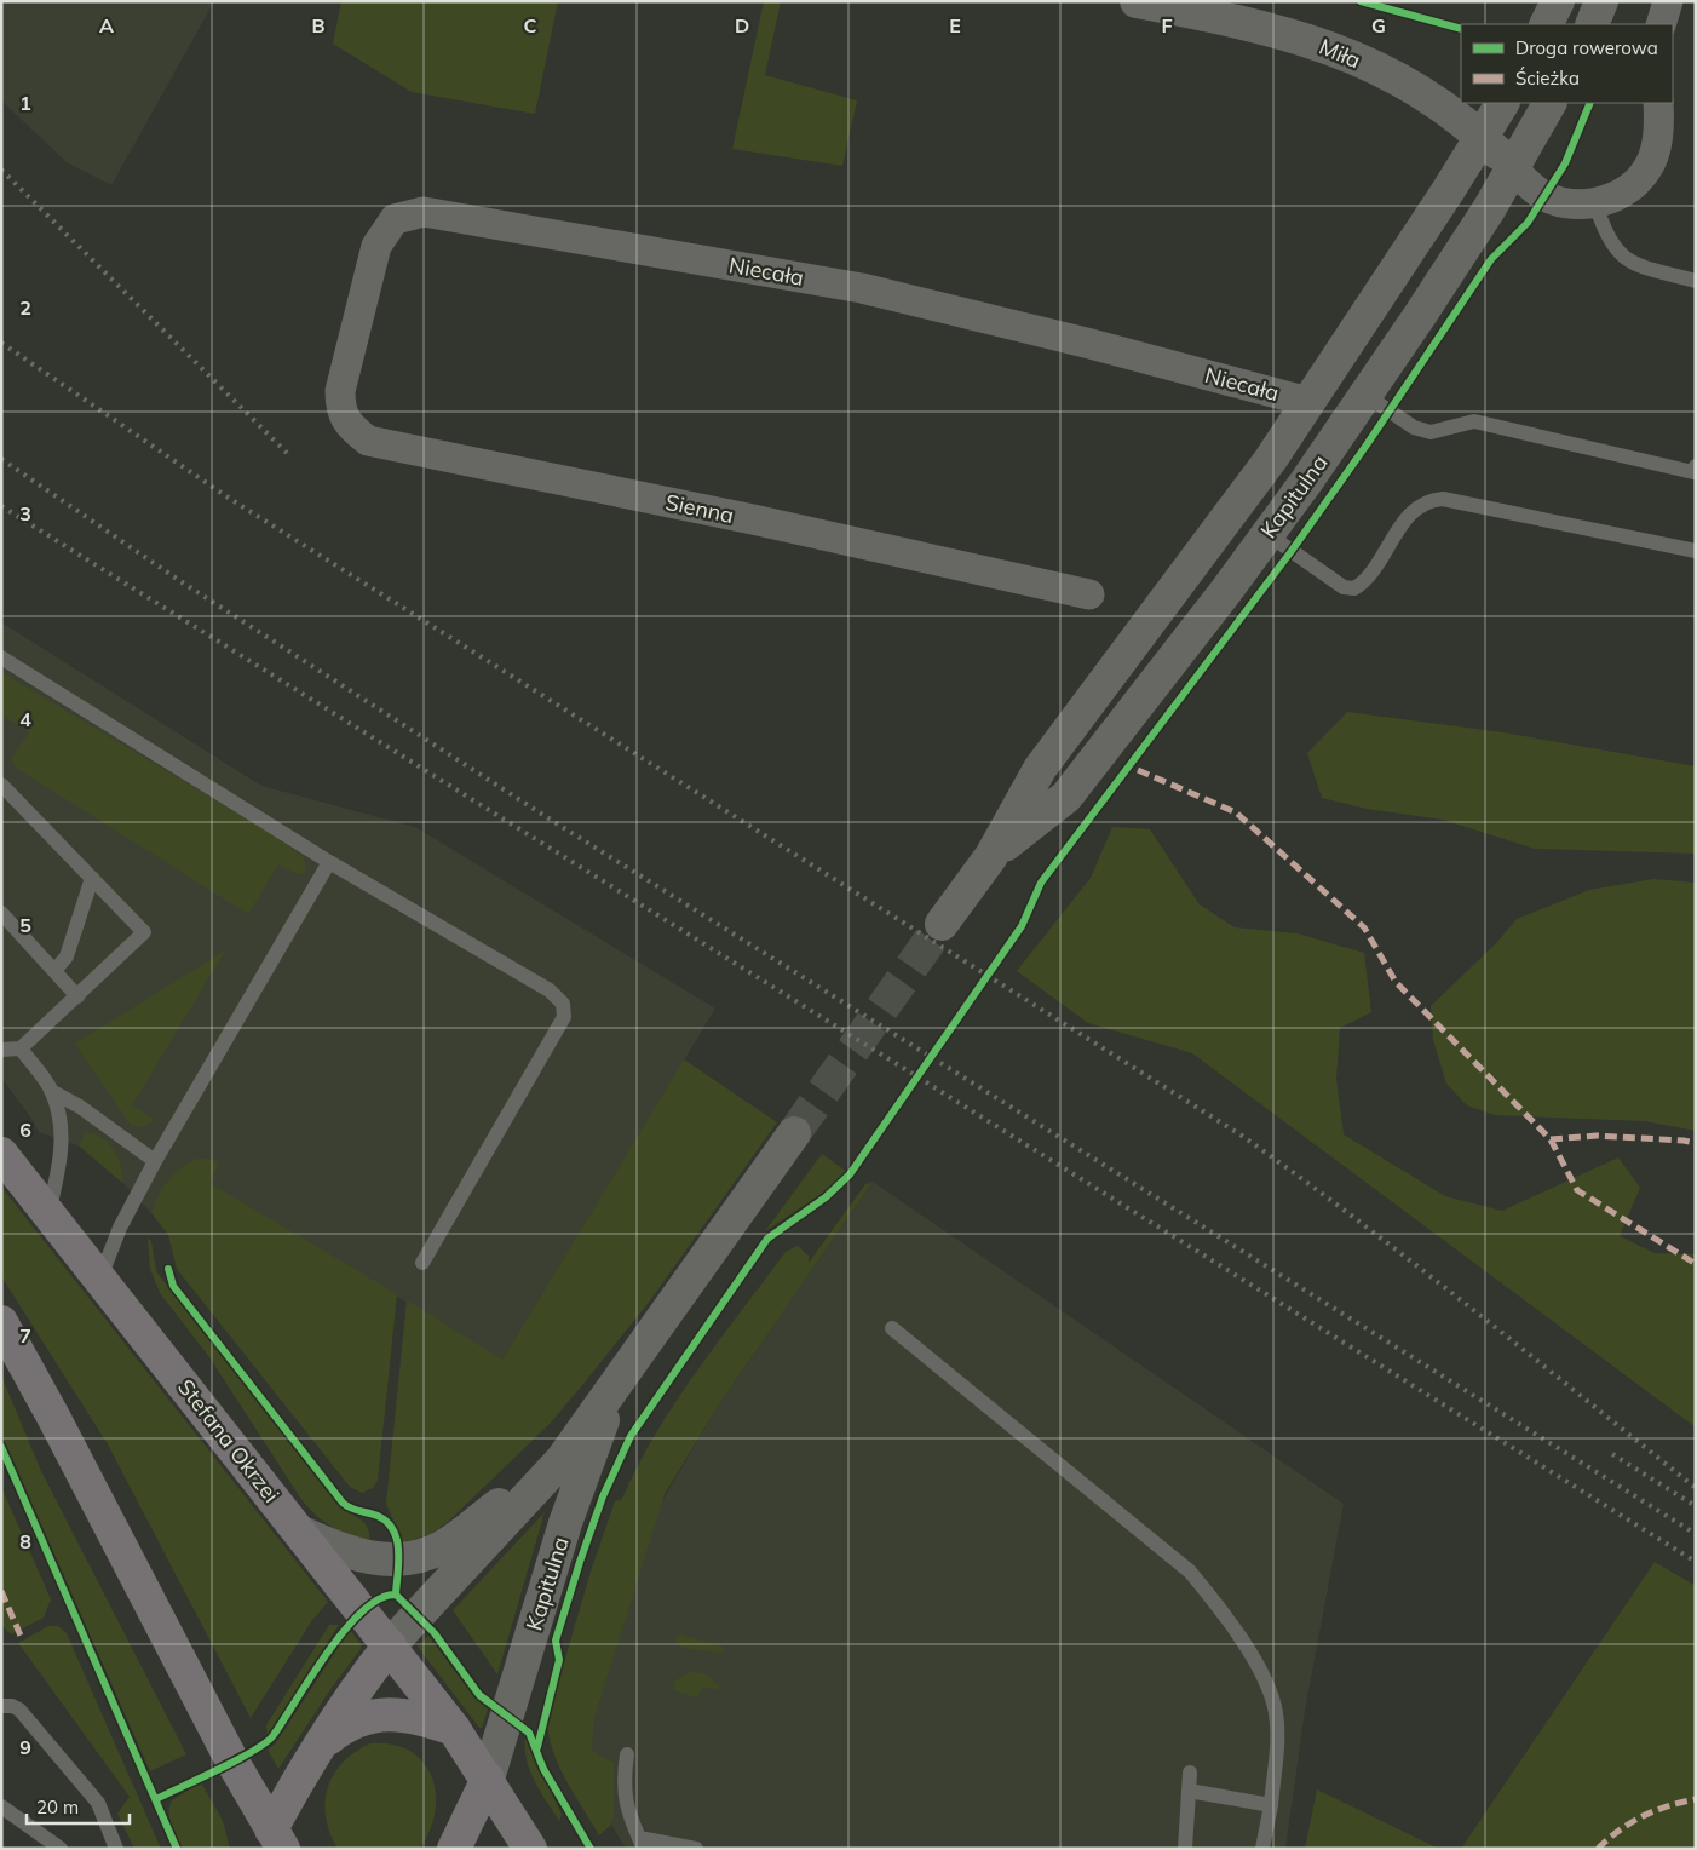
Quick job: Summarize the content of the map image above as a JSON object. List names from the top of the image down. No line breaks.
{"streets":{"main road":["Stefana Okrzei"],"street":["Miła","Niecała","Kapitulna","Sienna"]},"crossings":[["Miła","Kapitulna"],["Niecała","Kapitulna"],["Niecała","Sienna"],["Kapitulna","Stefana Okrzei"]],"legend":["Droga rowerowa","Ścieżka"],"scale_bar":"20 m","grid":{"columns":["A","B","C","D","E","F","G"],"rows":["1","2","3","4","5","6","7","8","9"]}}
